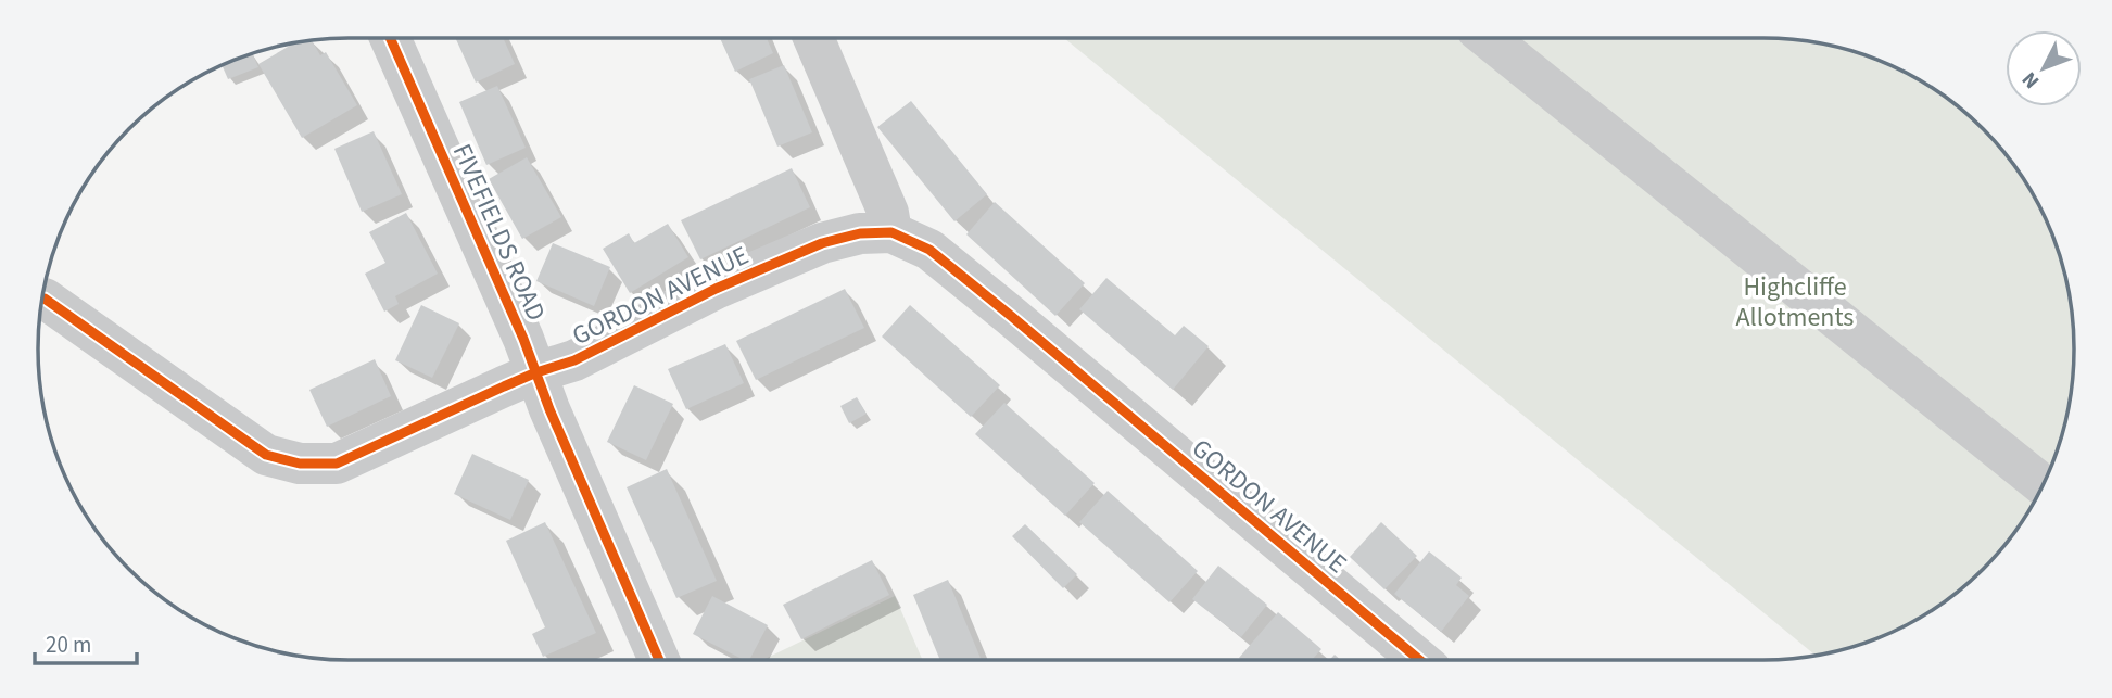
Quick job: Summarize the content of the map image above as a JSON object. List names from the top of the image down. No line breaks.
{"streets":{"street":["FIVEFIELDS ROAD","GORDON AVENUE"]},"crossings":[["FIVEFIELDS ROAD","GORDON AVENUE"]],"parks":["Highcliffe Allotments"],"scale_bar":"20 m","north":"bottom left"}
